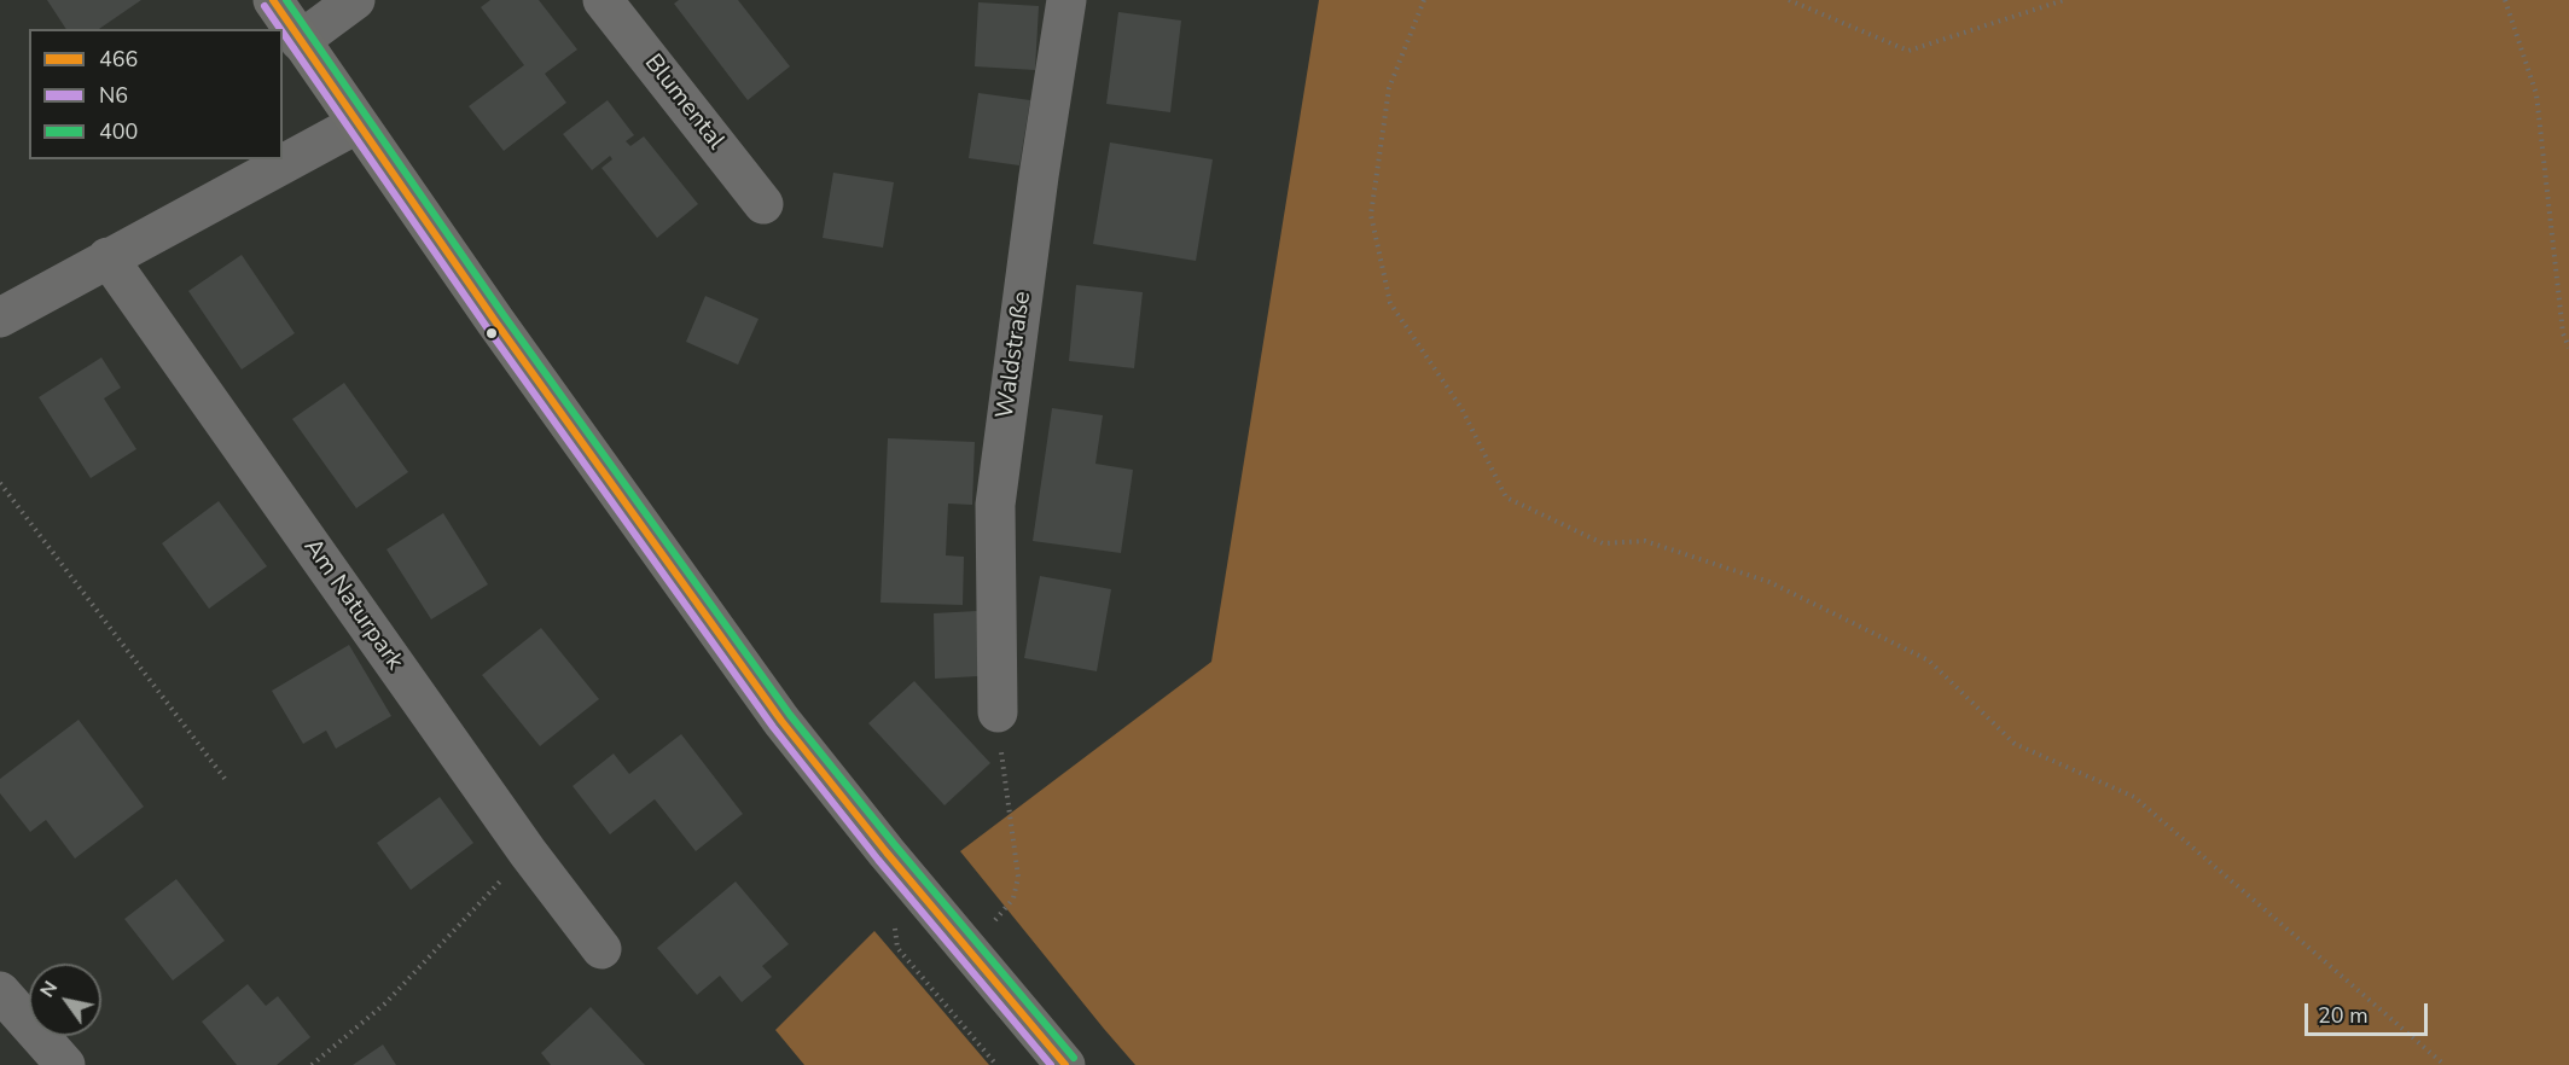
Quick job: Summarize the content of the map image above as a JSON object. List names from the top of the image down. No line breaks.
{"streets":{"street":["Blumental","Waldstraße","Am Naturpark"]},"lines":["transit line 466","transit line 400","transit line N6"],"legend":["466","N6","400"],"scale_bar":"20 m","north":"top left"}
